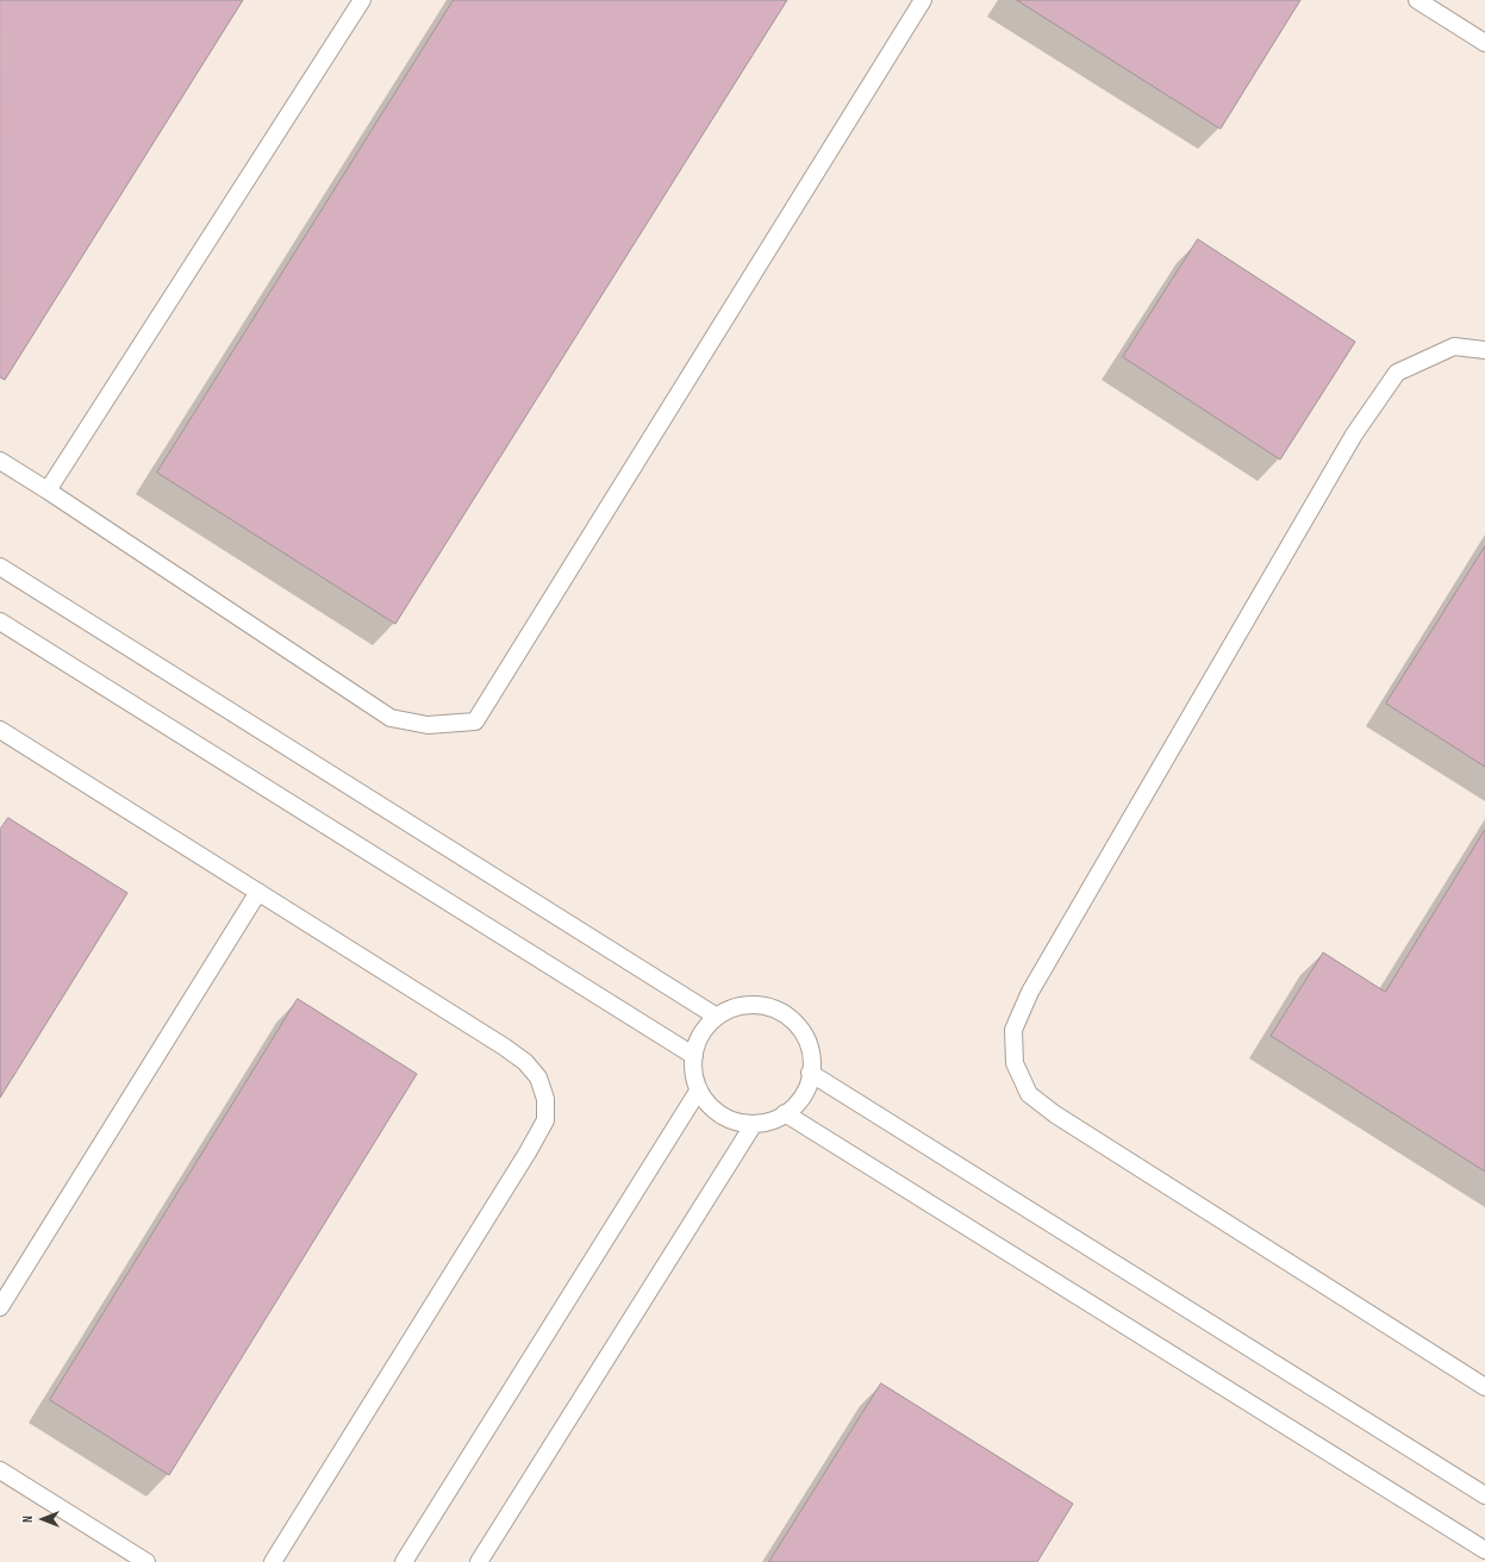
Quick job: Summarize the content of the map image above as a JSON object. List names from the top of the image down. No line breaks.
{"north":"left"}
